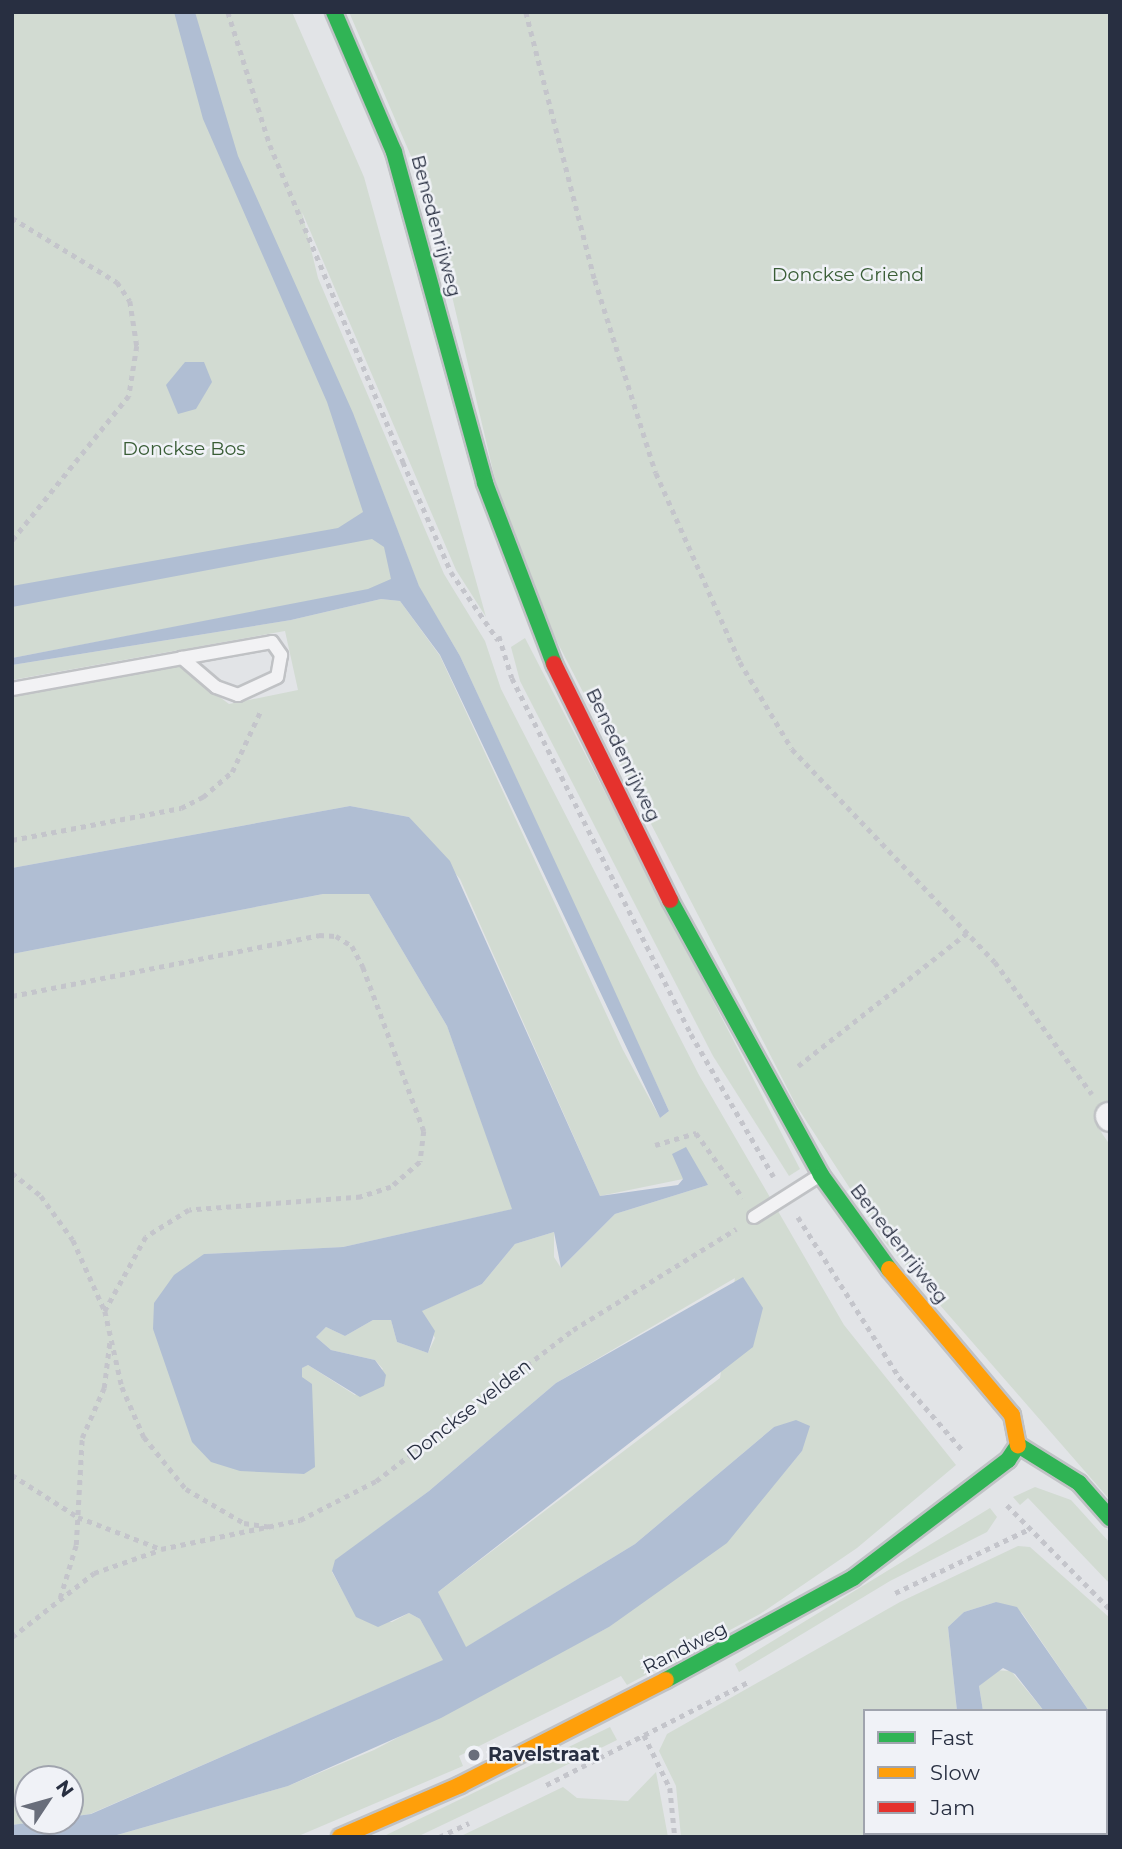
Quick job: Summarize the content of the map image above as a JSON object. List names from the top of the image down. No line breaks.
{"streets":{"street":["Benedenrijweg","Randweg"],"path":["Donckse velden"]},"crossings":[["Benedenrijweg","Randweg"]],"parks":["Donckse Griend","Donckse Bos"],"places":["Ravelstraat"],"legend":["Fast","Slow","Jam"],"north":"top right"}
